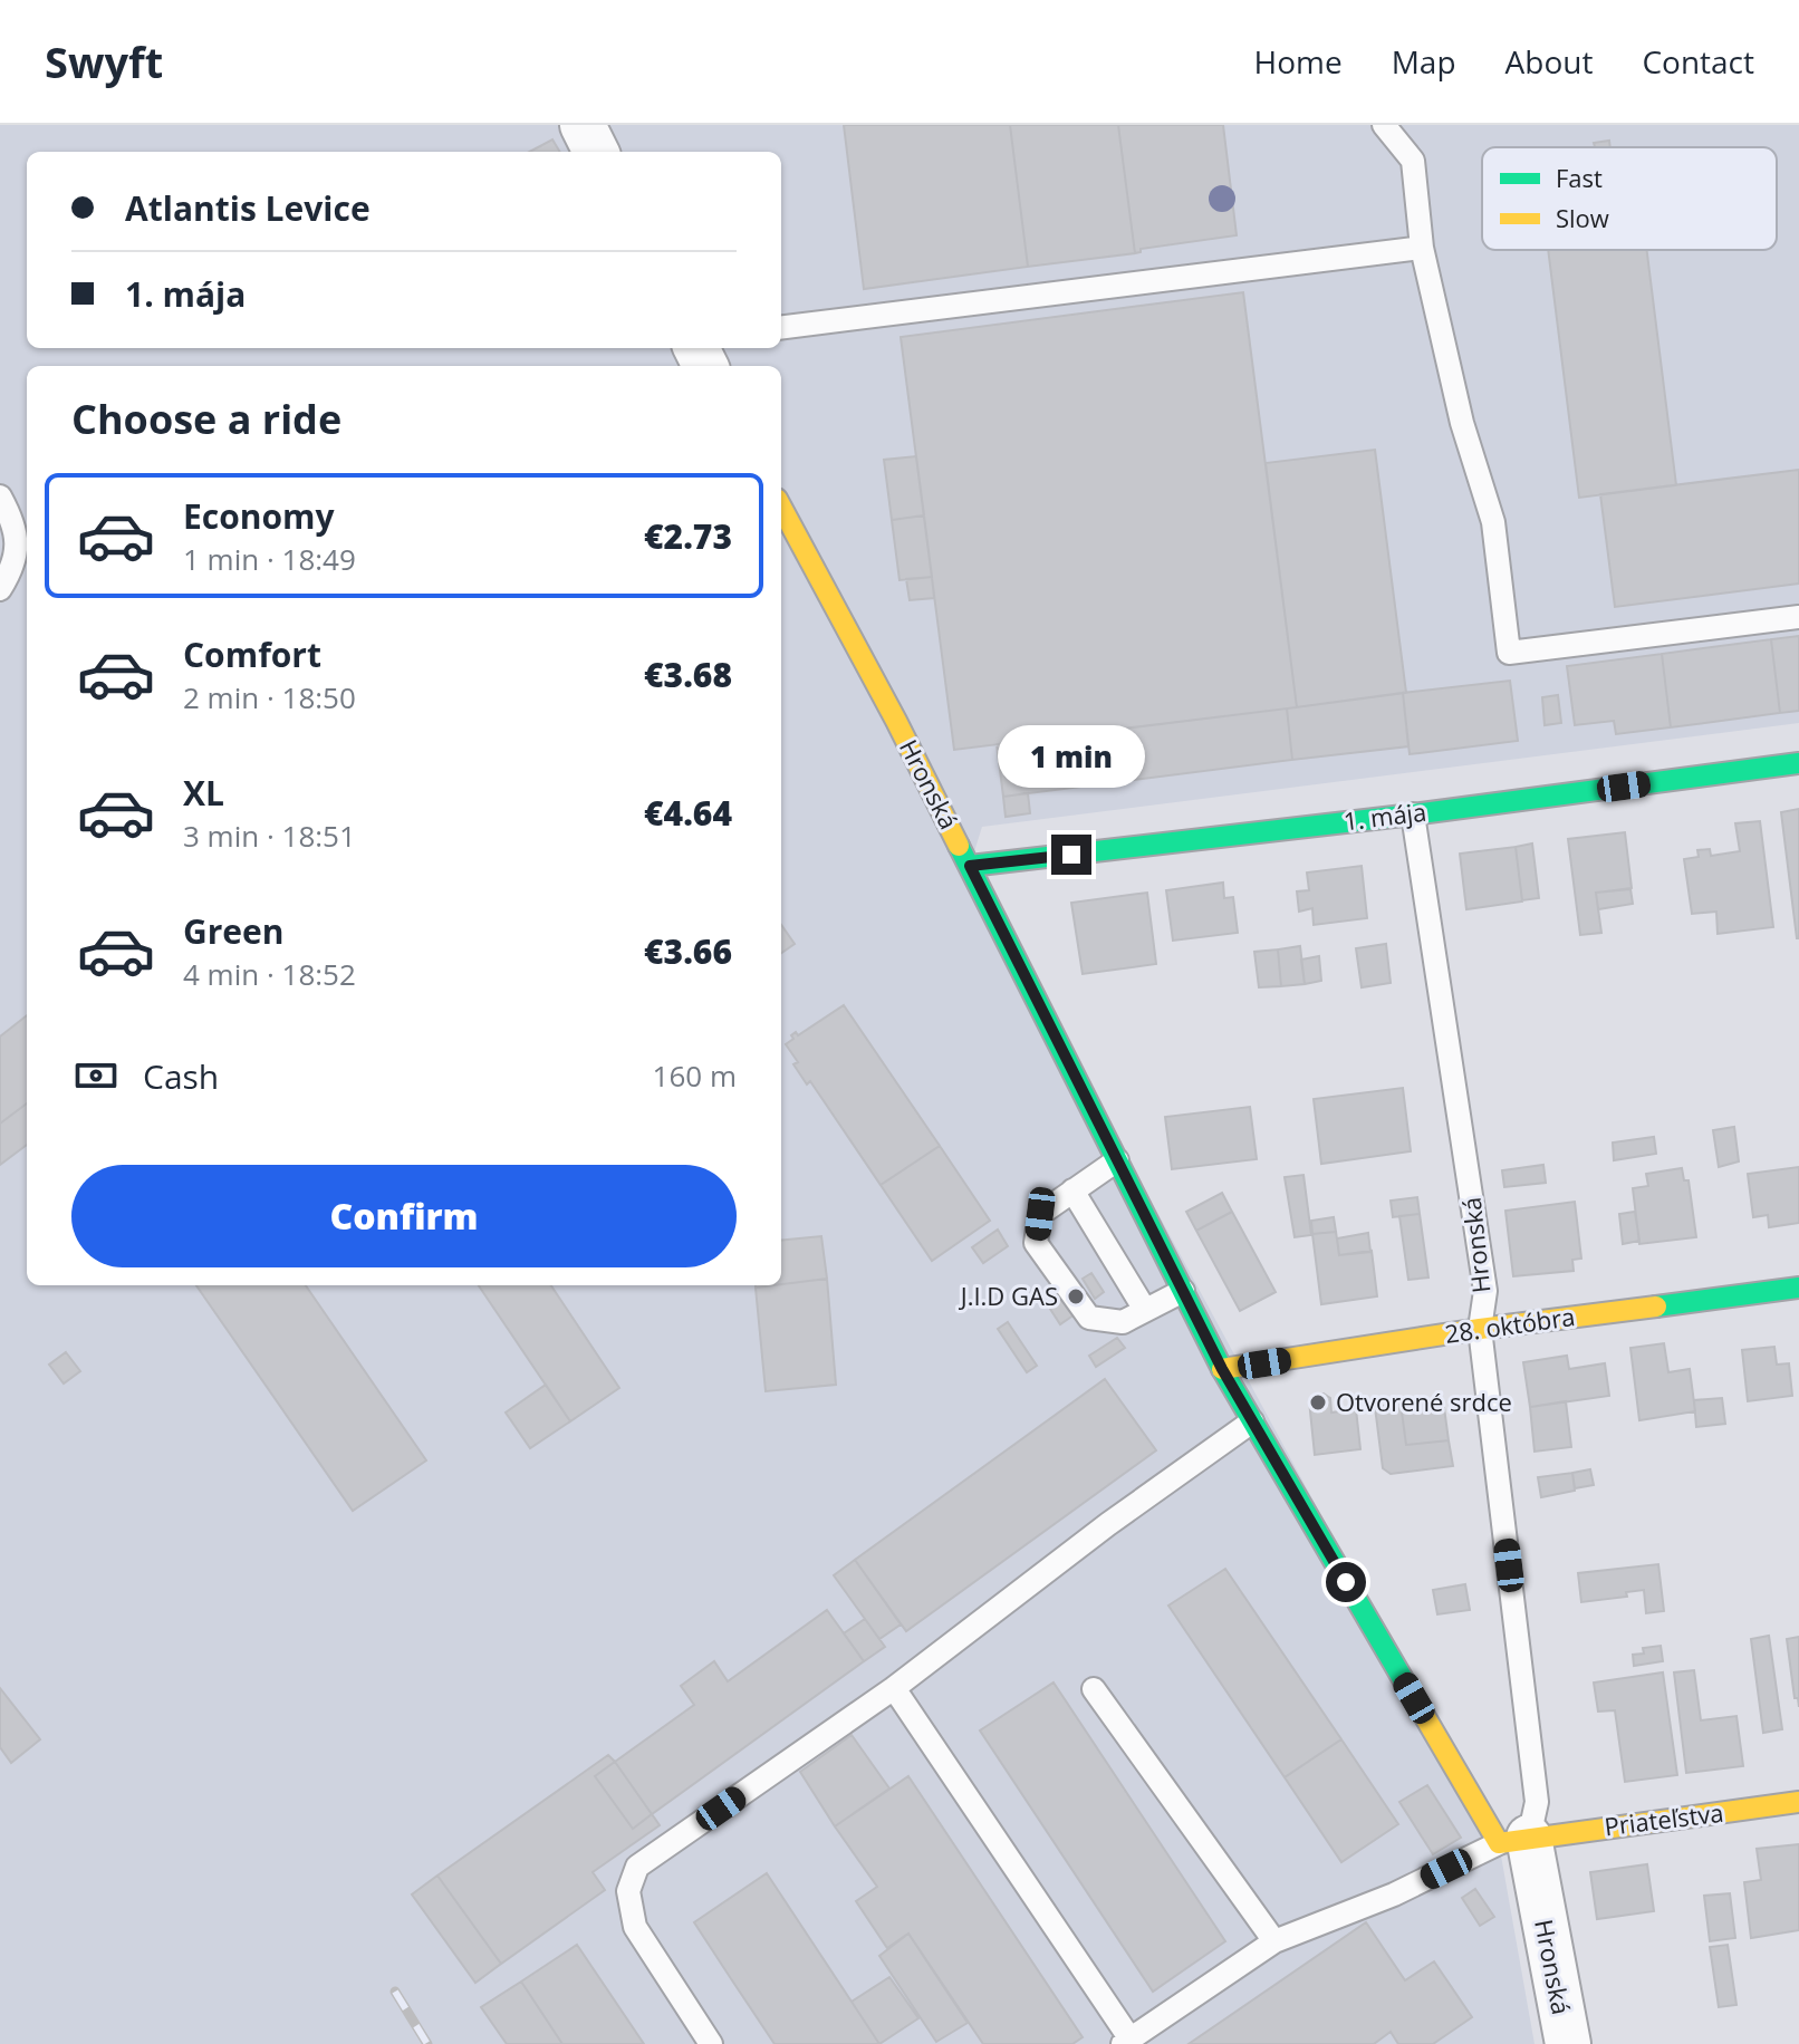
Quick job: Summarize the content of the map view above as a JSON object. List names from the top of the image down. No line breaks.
{"streets":{"street":["Hronská","1. mája","28. októbra","Priateľstva"]},"crossings":[["Hronská","1. mája"],["Hronská","28. októbra"],["Hronská","Priateľstva"]],"places":["J.I.D GAS","Otvorené srdce"],"legend":["Fast","Slow"],"page":{"header":"Swyft","nav":["Home","Map","About","Contact"],"banner":["Atlantis Levice","1. mája"],"heading":"Choose a ride","list":[{"name":"Economy","note":"1 min · 18:49","value":"€2.73"},{"name":"Comfort","note":"2 min · 18:50","value":"€3.68"},{"name":"XL","note":"3 min · 18:51","value":"€4.64"},{"name":"Green","note":"4 min · 18:52","value":"€3.66"}],"bubble":"1 min","pay":["Cash","160 m"],"buttons":"Confirm"}}
